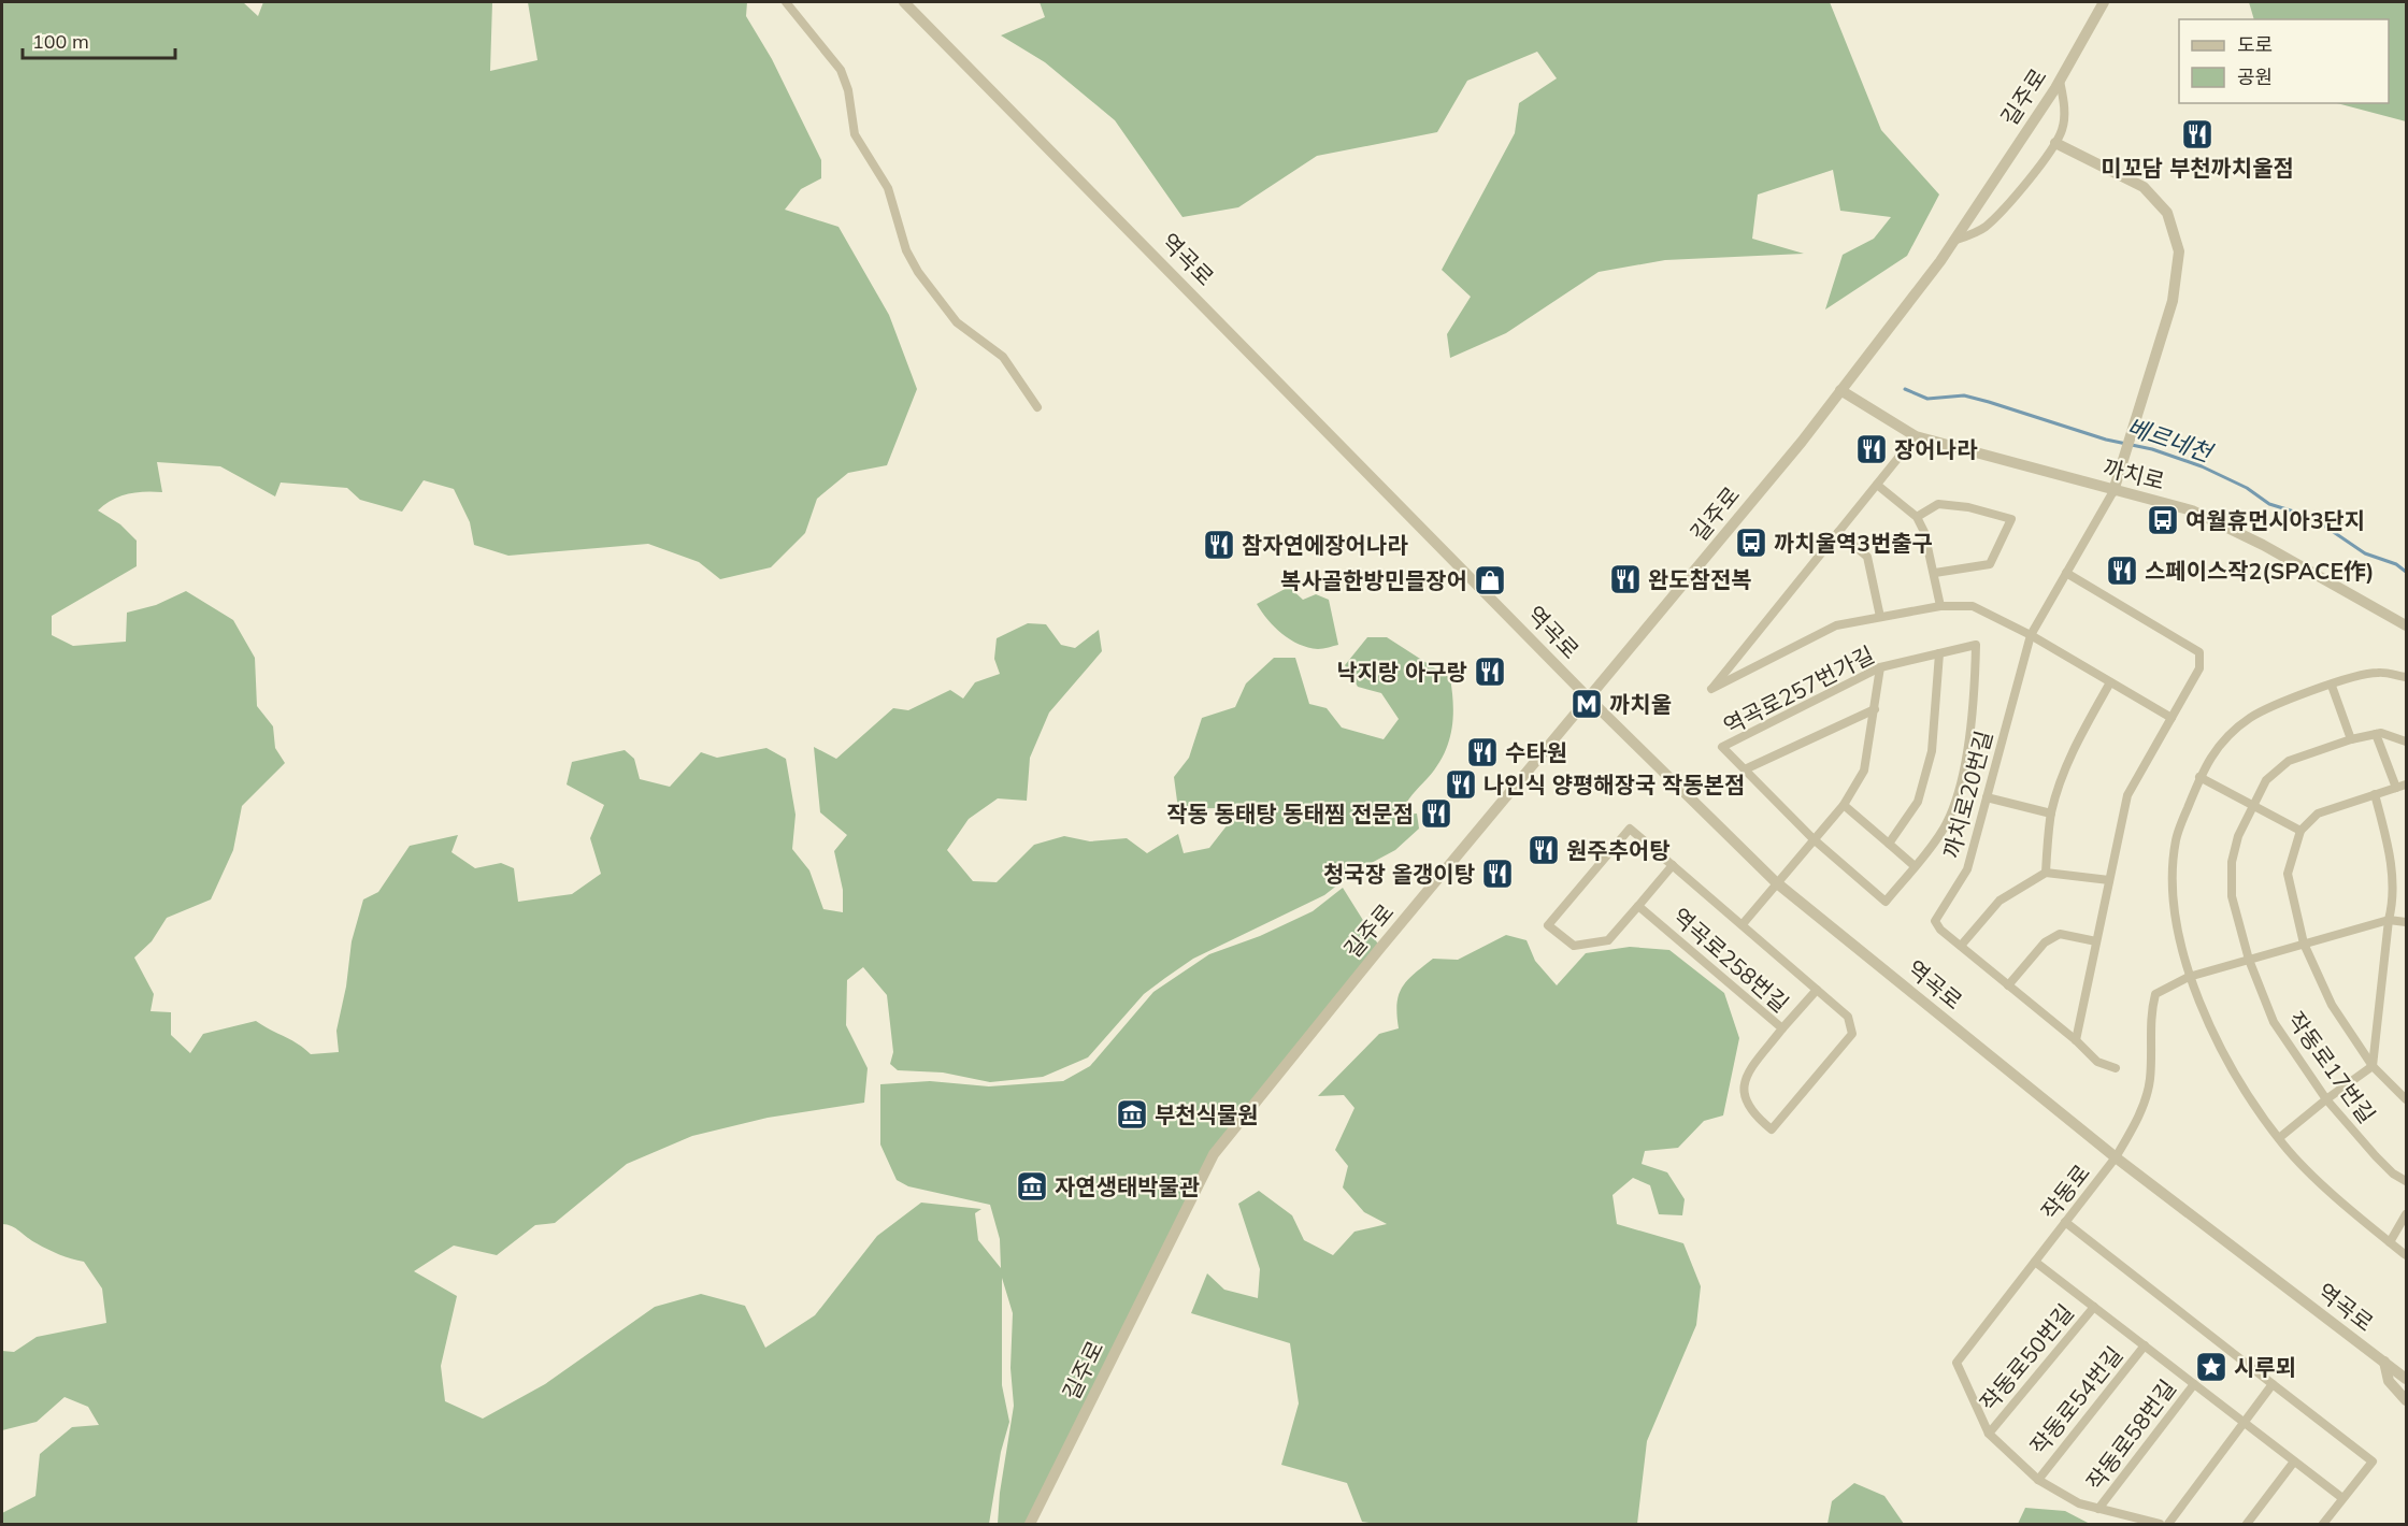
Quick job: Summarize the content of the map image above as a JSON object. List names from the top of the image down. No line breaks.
{"streets":{"street":["길주로","역곡로","까치로","역곡로257번가길","까치로20번길","역곡로258번길","작동로17번길","작동로","작동로50번길","작동로54번길","작동로58번길"]},"crossings":[["길주로","역곡로"],["길주로","까치로"],["역곡로","역곡로258번길"],["역곡로","작동로"],["까치로","까치로20번길"],["역곡로257번가길","역곡로258번길"],["작동로17번길","작동로"],["작동로","작동로50번길"]],"water":["베르네천"],"places":{"restaurant":["미꼬담 부천까치울점","장어나라","참자연에장어나라","스페이스작2(SPACE作)","완도참전복","낙지랑 아구랑","수타원","나인식 양평해장국 작동본점","작동 동태탕 동태찜 전문점","원주추어탕","청국장 올갱이탕"],"bus stop":["여월휴먼시아3단지","까치울역3번출구"],"shop":["복사골한방민믈장어"],"metro station":["까치울"],"museum":["부천식물원","자연생태박물관"],"place":["시루뫼"]},"legend":["도로","공원"],"scale_bar":"100 m"}
